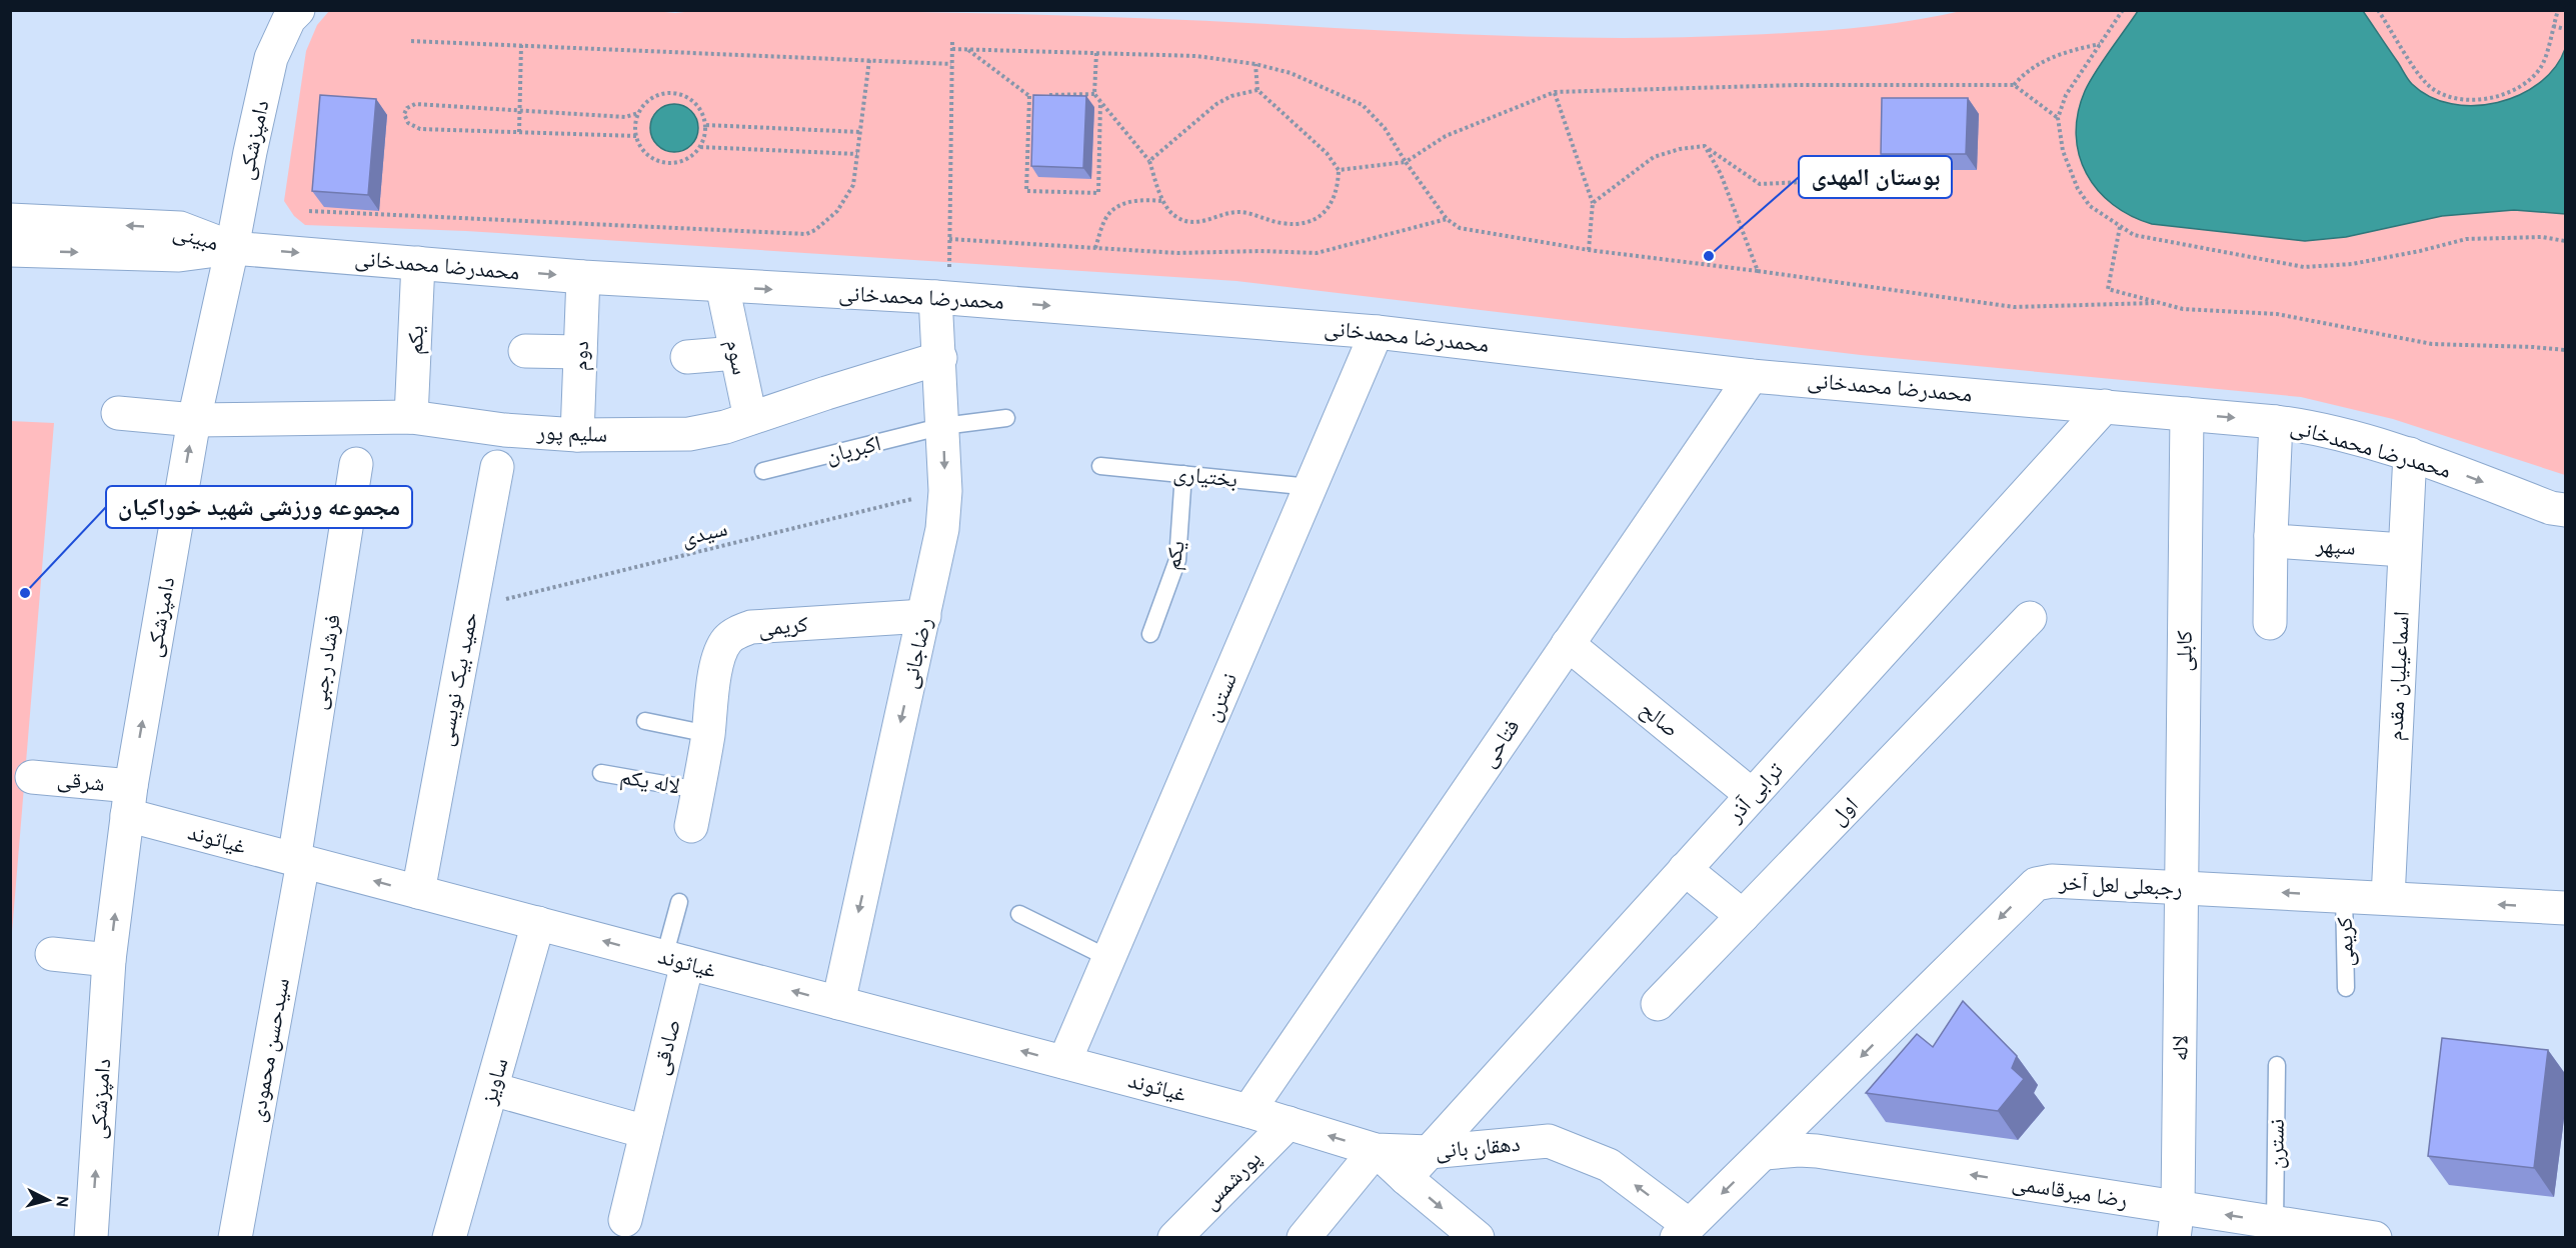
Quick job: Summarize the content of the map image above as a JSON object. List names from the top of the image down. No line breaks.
{"streets":{"street":["دامپزشکی","مبینی","محمدرضا محمدخانی","یکم","دوم","سوم","سلیم پور","سپهر","کریمی","کابلی","رضاجانی","فرشاد رجبی","اسماعیلیان مقدم","حمید بیک نویسی","نسترن","صالح","فتاحی","شرقی","ترابی آذر","اول","غیاثوند","رجبعلی لعل آخر","صادقی","لاله","سیدحسن محمودی","ساویز","دهقان بانی","پورشمس","رضا میرقاسمی"],"lane":["اکبریان","بختیاری","لاله یکم"],"path":["سیدی"]},"crossings":[["دامپزشکی","مبینی"],["دامپزشکی","محمدرضا محمدخانی"],["دامپزشکی","سلیم پور"],["دامپزشکی","شرقی"],["دامپزشکی","غیاثوند"],["مبینی","محمدرضا محمدخانی"],["محمدرضا محمدخانی","یکم"],["محمدرضا محمدخانی","دوم"],["محمدرضا محمدخانی","کابلی"],["محمدرضا محمدخانی","رضاجانی"],["محمدرضا محمدخانی","اسماعیلیان مقدم"],["محمدرضا محمدخانی","نسترن"],["محمدرضا محمدخانی","فتاحی"],["محمدرضا محمدخانی","ترابی آذر"],["یکم","سلیم پور"],["یکم","بختیاری"],["دوم","سلیم پور"],["سوم","سلیم پور"],["سلیم پور","رضاجانی"],["اکبریان","رضاجانی"],["بختیاری","نسترن"],["سیدی","رضاجانی"],["سیدی","حمید بیک نویسی"],["سپهر","اسماعیلیان مقدم"],["کریمی","رضاجانی"],["کریمی","لاله یکم"],["کریمی","رجبعلی لعل آخر"],["کابلی","رجبعلی لعل آخر"],["کابلی","لاله"],["رضاجانی","غیاثوند"],["فرشاد رجبی","غیاثوند"],["فرشاد رجبی","سیدحسن محمودی"],["اسماعیلیان مقدم","رجبعلی لعل آخر"],["حمید بیک نویسی","غیاثوند"],["نسترن","غیاثوند"],["نسترن","رضا میرقاسمی"],["صالح","فتاحی"],["صالح","ترابی آذر"],["فتاحی","غیاثوند"],["فتاحی","دهقان بانی"],["شرقی","غیاثوند"],["ترابی آذر","دهقان بانی"],["غیاثوند","صادقی"],["غیاثوند","سیدحسن محمودی"],["غیاثوند","ساویز"],["غیاثوند","دهقان بانی"],["رجبعلی لعل آخر","لاله"],["رجبعلی لعل آخر","دهقان بانی"],["رجبعلی لعل آخر","رضا میرقاسمی"],["لاله","رضا میرقاسمی"],["دهقان بانی","پورشمس"]],"one_way":["دامپزشکی","محمدرضا محمدخانی","رضاجانی","غیاثوند","رجبعلی لعل آخر","دهقان بانی","رضا میرقاسمی"],"places":["بوستان المهدی","مجموعه ورزشی شهید خوراکیان"],"north":"right"}
